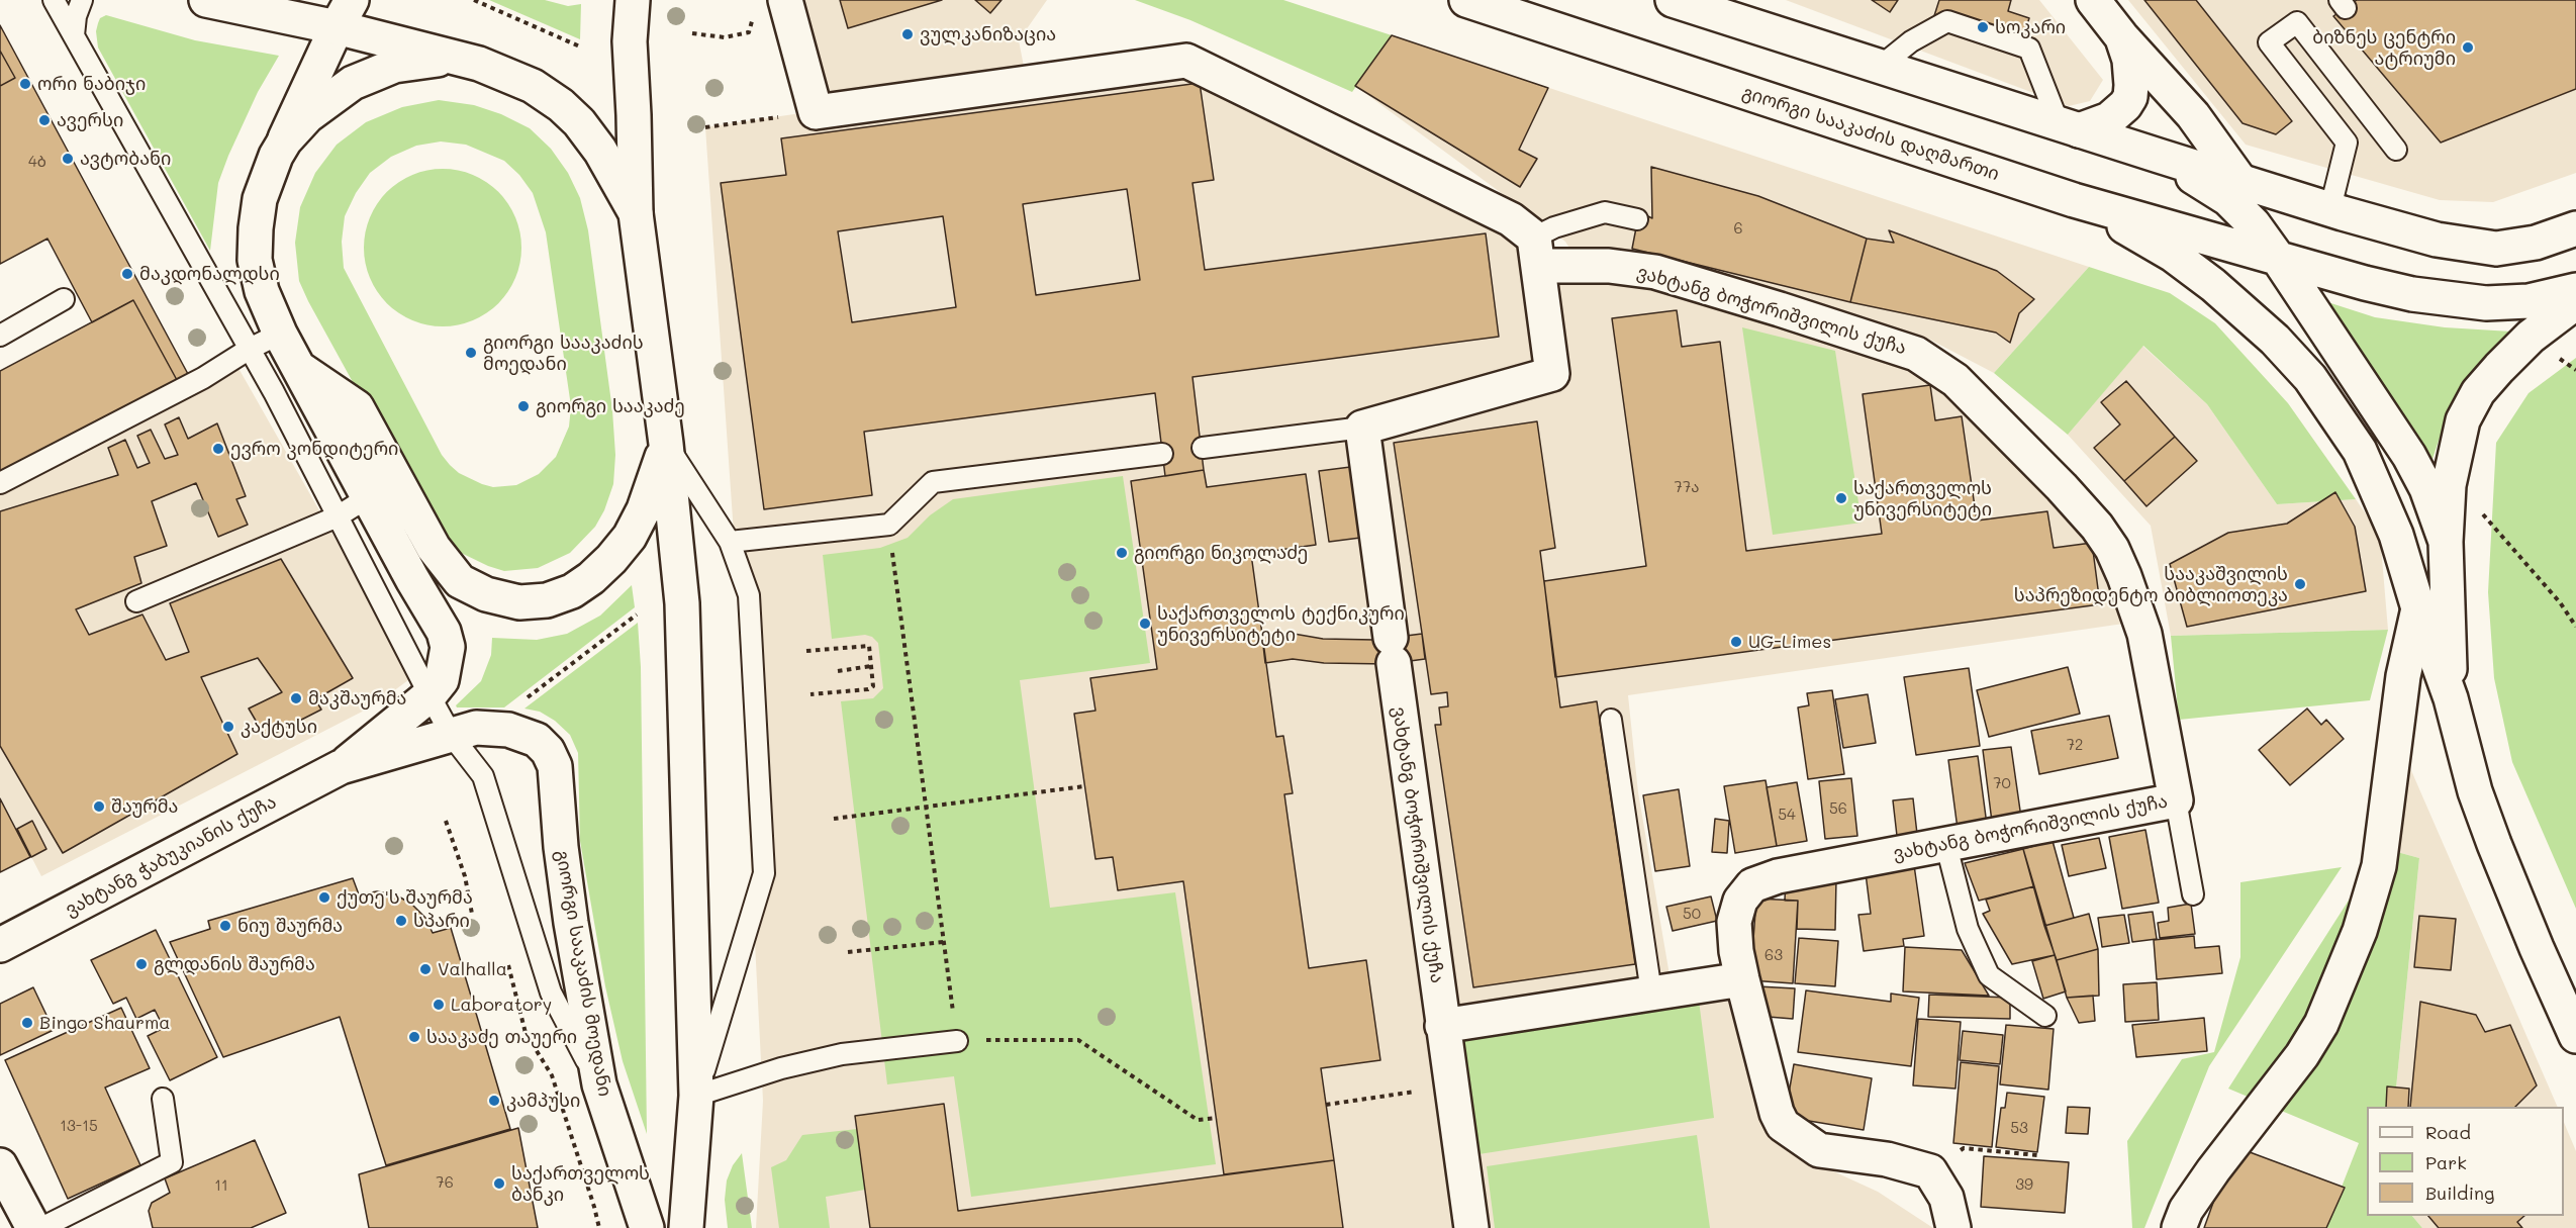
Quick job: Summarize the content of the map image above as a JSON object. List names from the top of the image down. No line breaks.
{"streets":{"main road":["გიორგი სააკაძის დაღმართი","ვახტანგ ბოჭორიშვილის ქუჩა","ვახტანგ ჭაბუკიანის ქუჩა","გიორგი სააკაძის მოედანი"]},"crossings":[["ვახტანგ ჭაბუკიანის ქუჩა","გიორგი სააკაძის მოედანი"]],"places":["სოკარი","ვულკანიზაცია","ბიზნეს ცენტრი ატრიუმი","ორი ნაბიჯი","ავერსი","ავტობანი","მაკდონალდსი","გიორგი სააკაძის მოედანი","გიორგი სააკაძე","ევრო კონდიტერი","საქართველოს უნივერსიტეტი","გიორგი ნიკოლაძე","სააკაშვილის საპრეზიდენტო ბიბლიოთეკა","საქართველოს ტექნიკური უნივერსიტეტი","UG-Limes","მაკშაურმა","კაქტუსი","შაურმა","ქუთე'ს შაურმა","სპარი","ნიუ შაურმა","გლდანის შაურმა","Valhalla","Laboratory","Bingo Shaurma","სააკაძე თაუერი","კამპუსი","საქართველოს ბანკი"],"house_numbers":["4ბ","6","77ა","72","70","56","54","50","63","13-15","53","76","39","11"],"legend":["Road","Park","Building"]}
